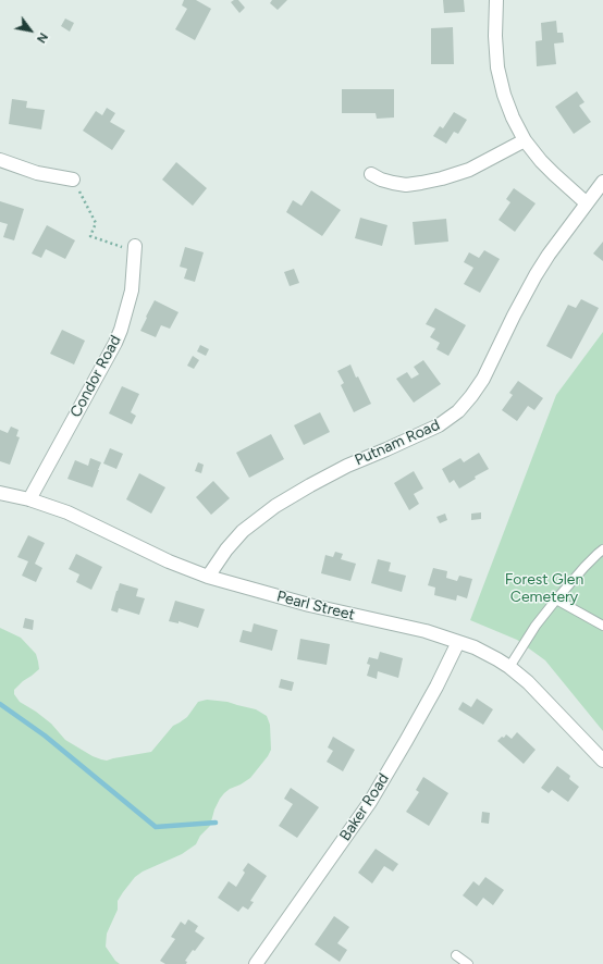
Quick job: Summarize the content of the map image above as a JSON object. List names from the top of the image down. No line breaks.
{"streets":{"street":["Condor Road","Putnam Road","Pearl Street","Baker Road"]},"crossings":[["Condor Road","Pearl Street"],["Putnam Road","Pearl Street"],["Pearl Street","Baker Road"]],"parks":["Forest Glen Cemetery"],"north":"bottom right"}
